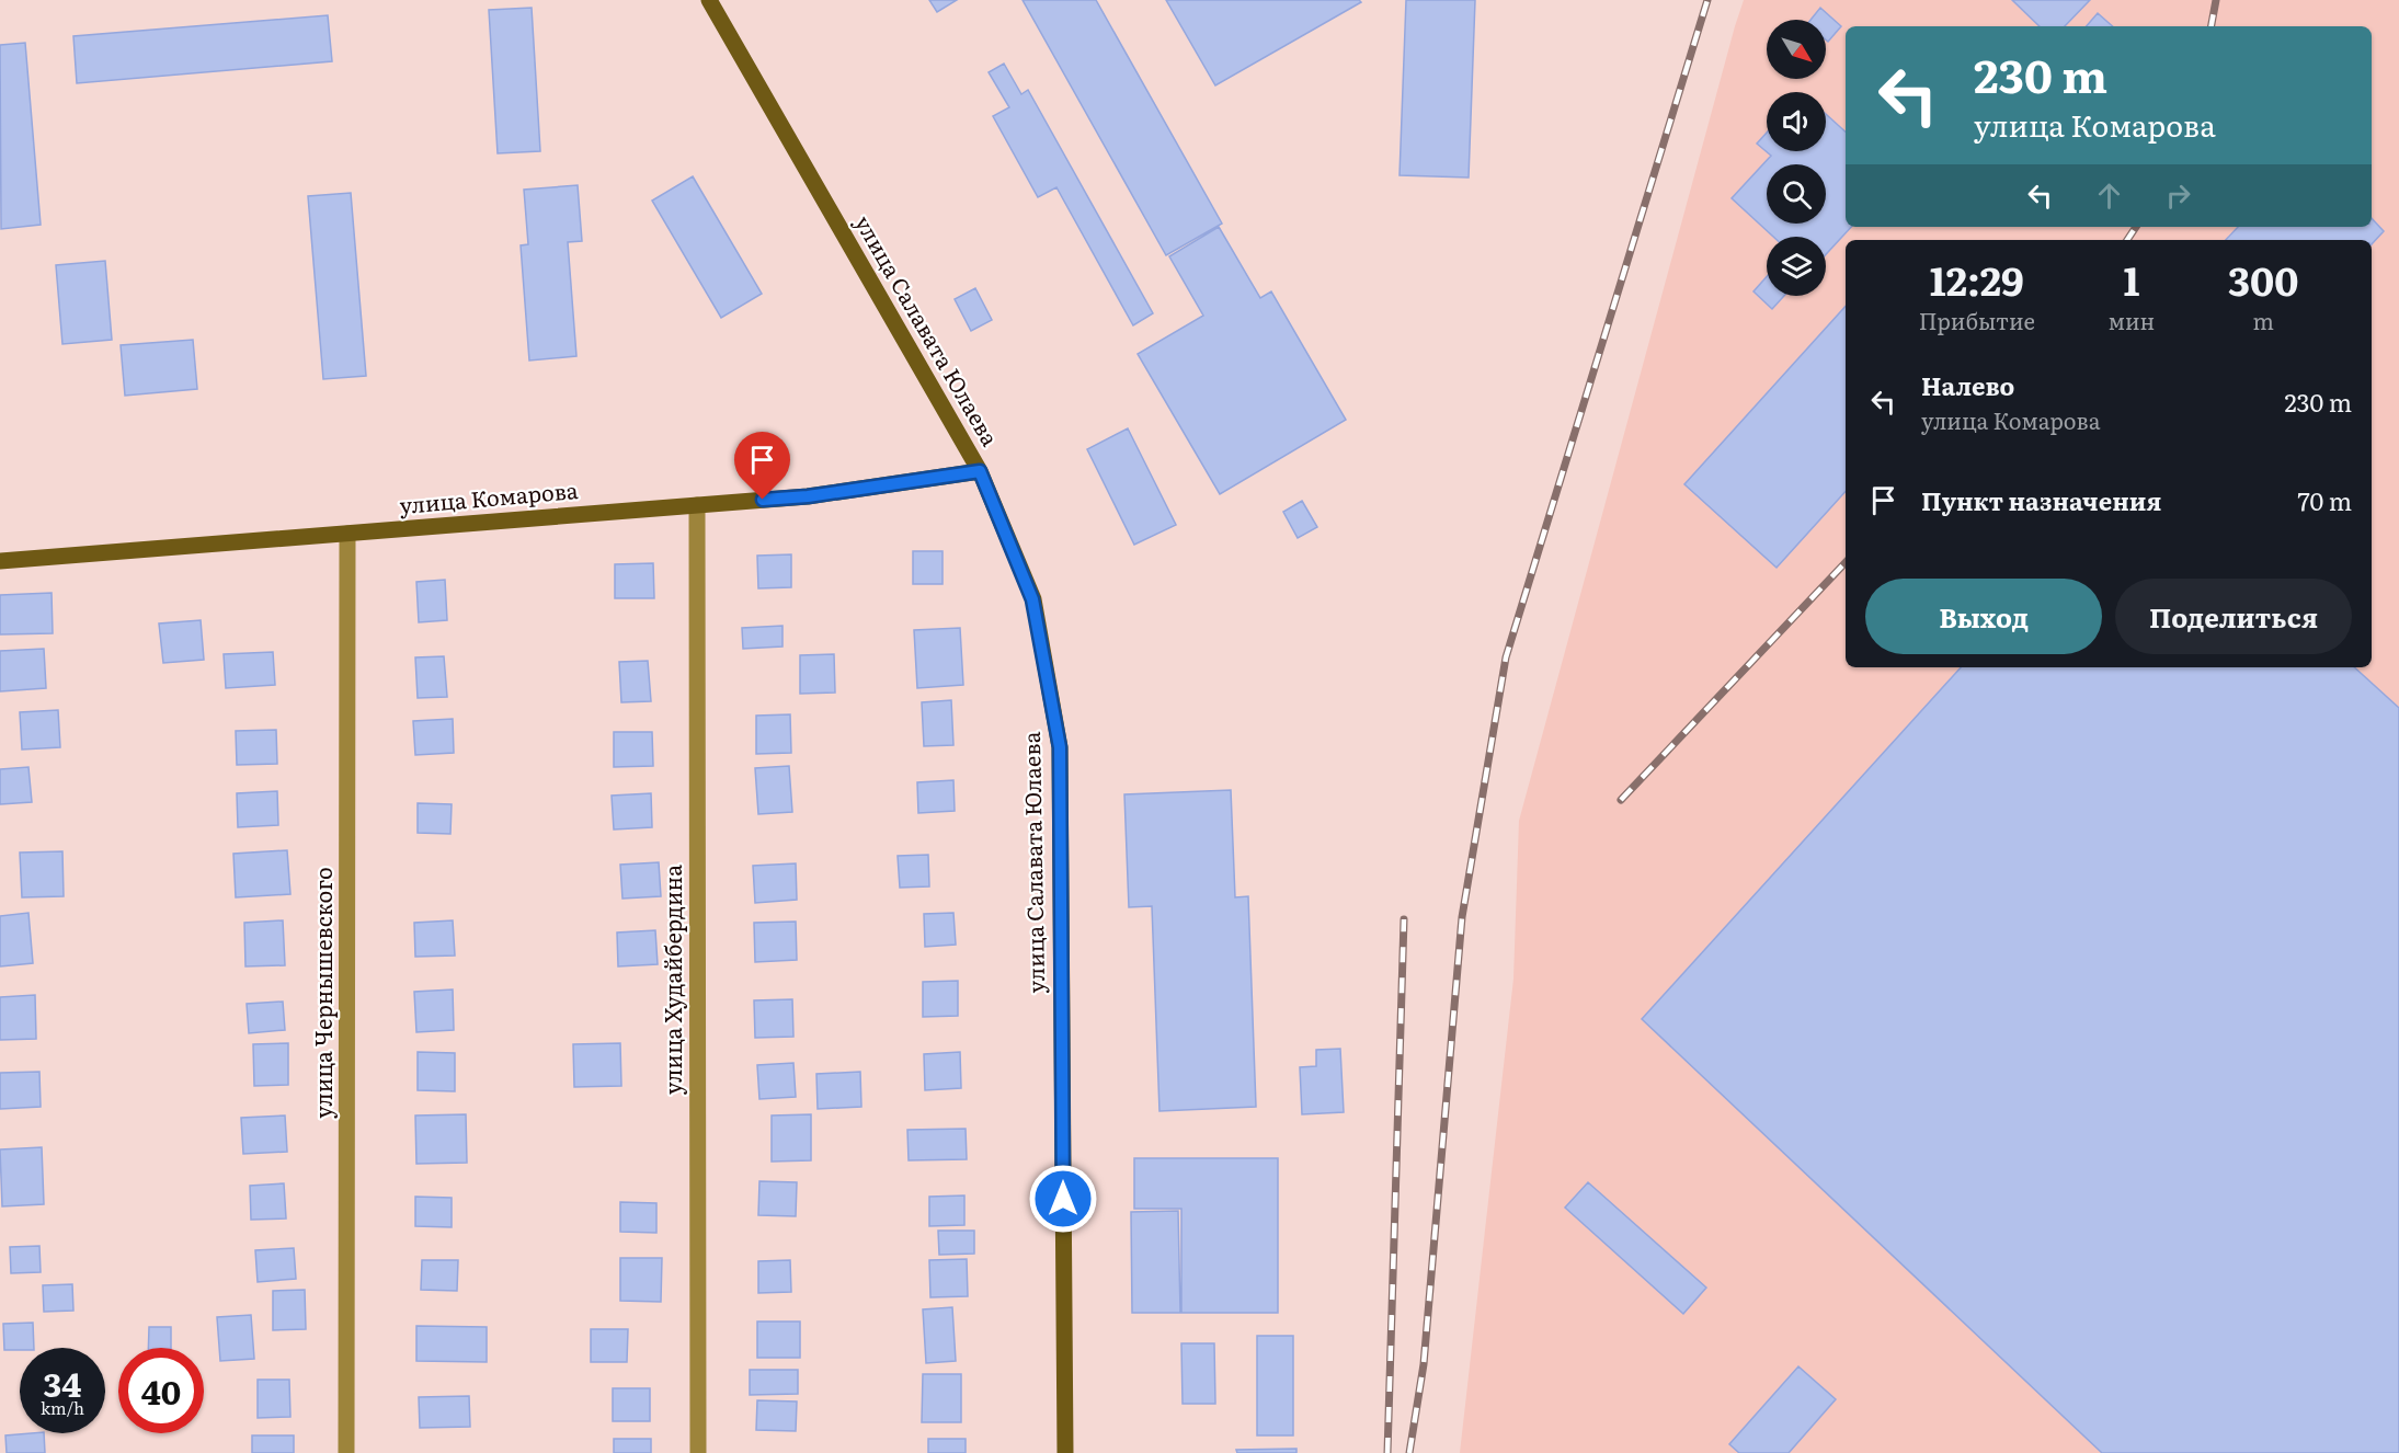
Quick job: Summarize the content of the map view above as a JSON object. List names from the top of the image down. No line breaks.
{"streets":{"street":["улица Салавата Юлаева","улица Комарова","улица Худайбердина","улица Чернышевского"]},"crossings":[["улица Салавата Юлаева","улица Комарова"],["улица Комарова","улица Худайбердина"],["улица Комарова","улица Чернышевского"]],"north":"bottom right","page":{"turn":["230 m","улица Комарова"],"eta":["12:29","Прибытие","1","мин","300","m"],"list":[{"name":"Налево","note":"улица Комарова","value":"230 m"},{"name":"Пункт назначения","value":"70 m"}],"buttons":["Выход","Поделиться"],"speed":"34 km/h","limit":"40"}}
